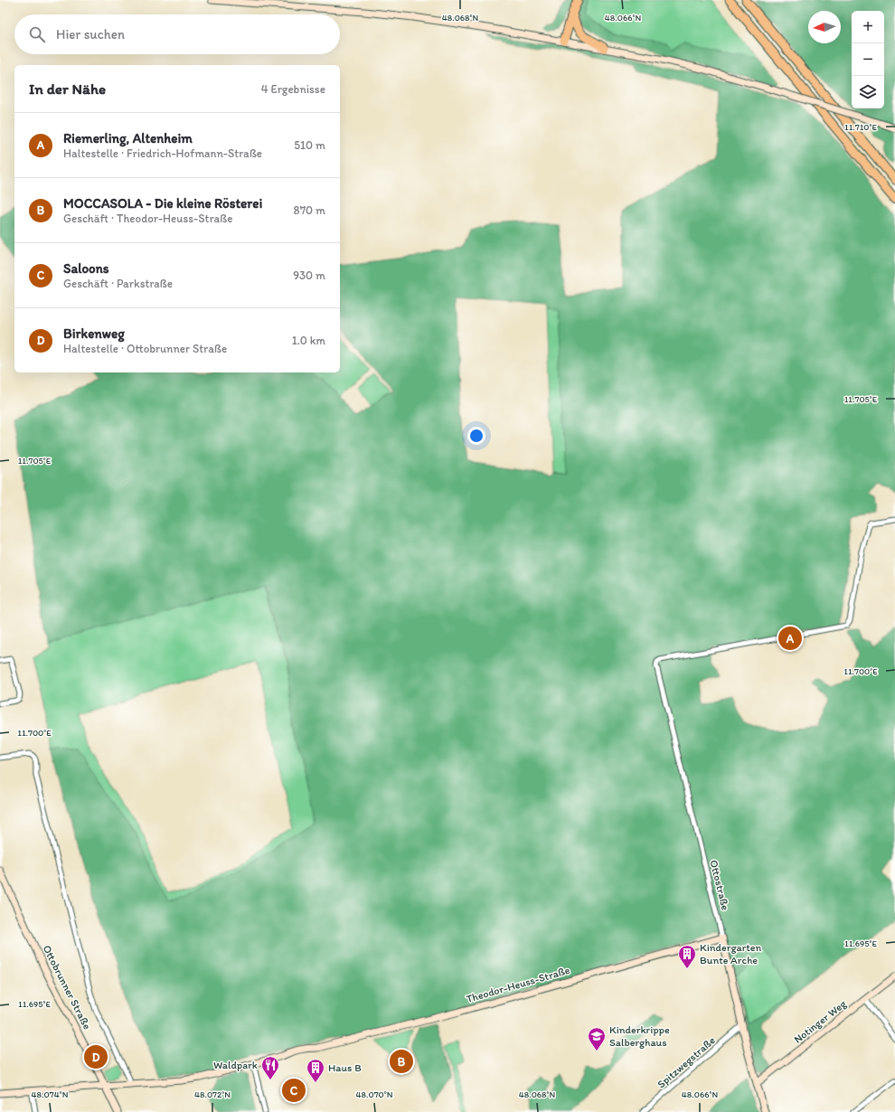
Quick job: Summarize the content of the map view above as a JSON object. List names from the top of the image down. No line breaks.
{"streets":{"street":["Ottostraße","Theodor-Heuss-Straße","Ottobrunner Straße","Notinger Weg","Spitzwegstraße"]},"crossings":[["Ottostraße","Theodor-Heuss-Straße"],["Ottostraße","Notinger Weg"],["Ottostraße","Spitzwegstraße"],["Theodor-Heuss-Straße","Ottobrunner Straße"]],"places":{"building":["Kindergarten Bunte Arche","Haus B"],"school or university":["Kinderkrippe Salberghaus"],"restaurant":["Waldpark"]},"north":"left","page":{"map_buttons":["+","−"],"search":"Hier suchen","heading":["In der Nähe","4 Ergebnisse"],"list":[{"mark":"A","name":"Riemerling, Altenheim","note":"Haltestelle · Friedrich-Hofmann-Straße","value":"510 m"},{"mark":"B","name":"MOCCASOLA - Die kleine Rösterei","note":"Geschäft · Theodor-Heuss-Straße","value":"870 m"},{"mark":"C","name":"Saloons","note":"Geschäft · Parkstraße","value":"930 m"},{"mark":"D","name":"Birkenweg","note":"Haltestelle · Ottobrunner Straße","value":"1.0 km"}],"pins":["A","D","B","C"]},"coordinates":["48.068°N","48.066°N","11.710°E","11.705°E","11.700°E","11.695°E","48.074°N","48.072°N","48.070°N"]}
